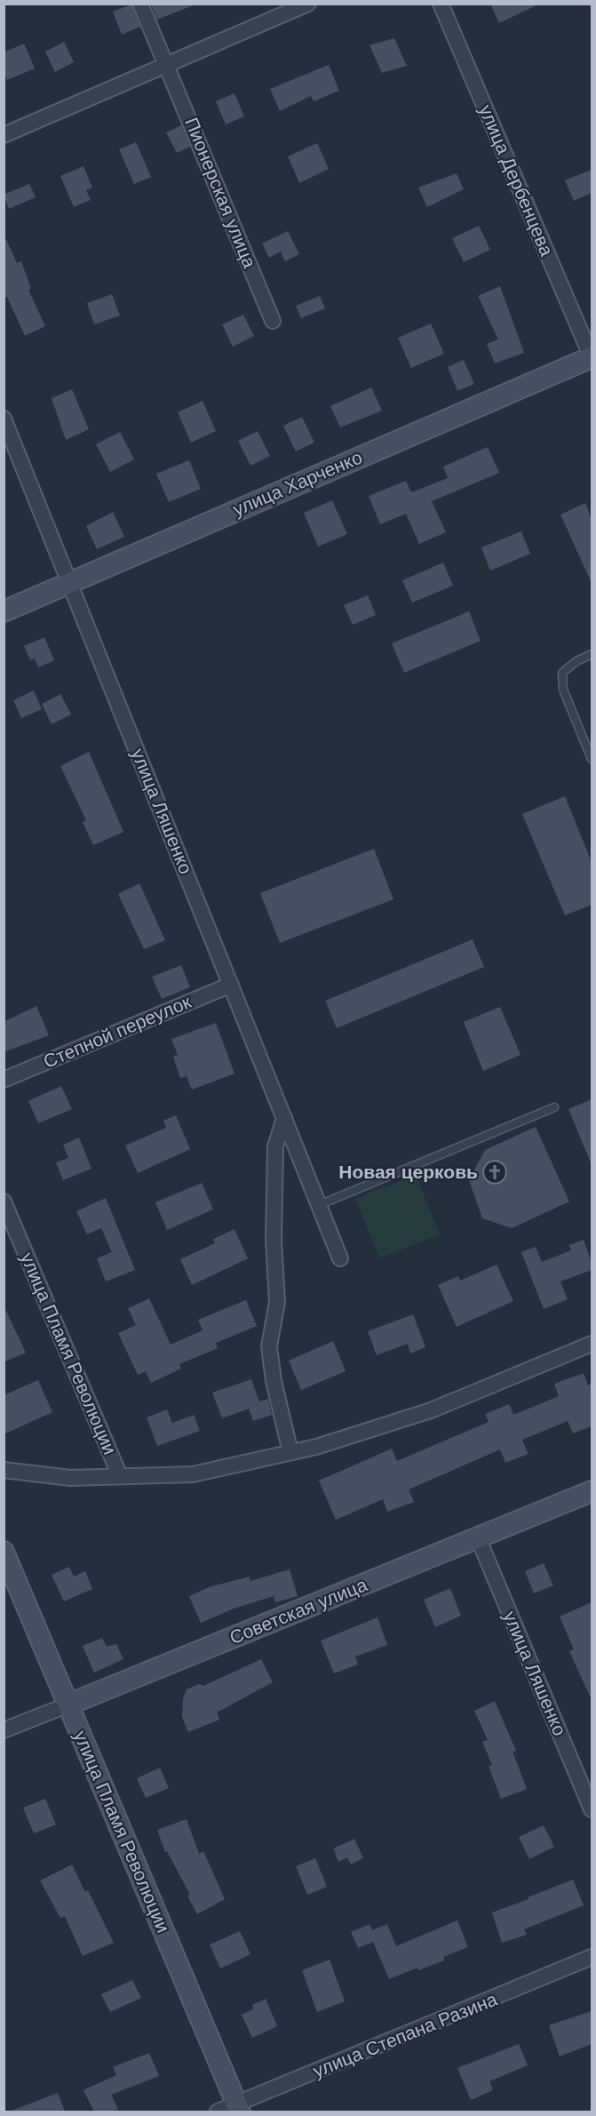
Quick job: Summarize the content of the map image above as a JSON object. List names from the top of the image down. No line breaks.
{"streets":{"street":["улица Дербенцева","Пионерская улица","улица Харченко","улица Ляшенко","Степной переулок","улица Пламя Революции","Советская улица","улица Степана Разина"]},"crossings":[["улица Дербенцева","улица Харченко"],["улица Харченко","улица Ляшенко"],["улица Ляшенко","Степной переулок"],["улица Ляшенко","Советская улица"],["улица Пламя Революции","Советская улица"],["улица Пламя Революции","улица Степана Разина"]],"places":{"church":["Новая церковь"]}}
